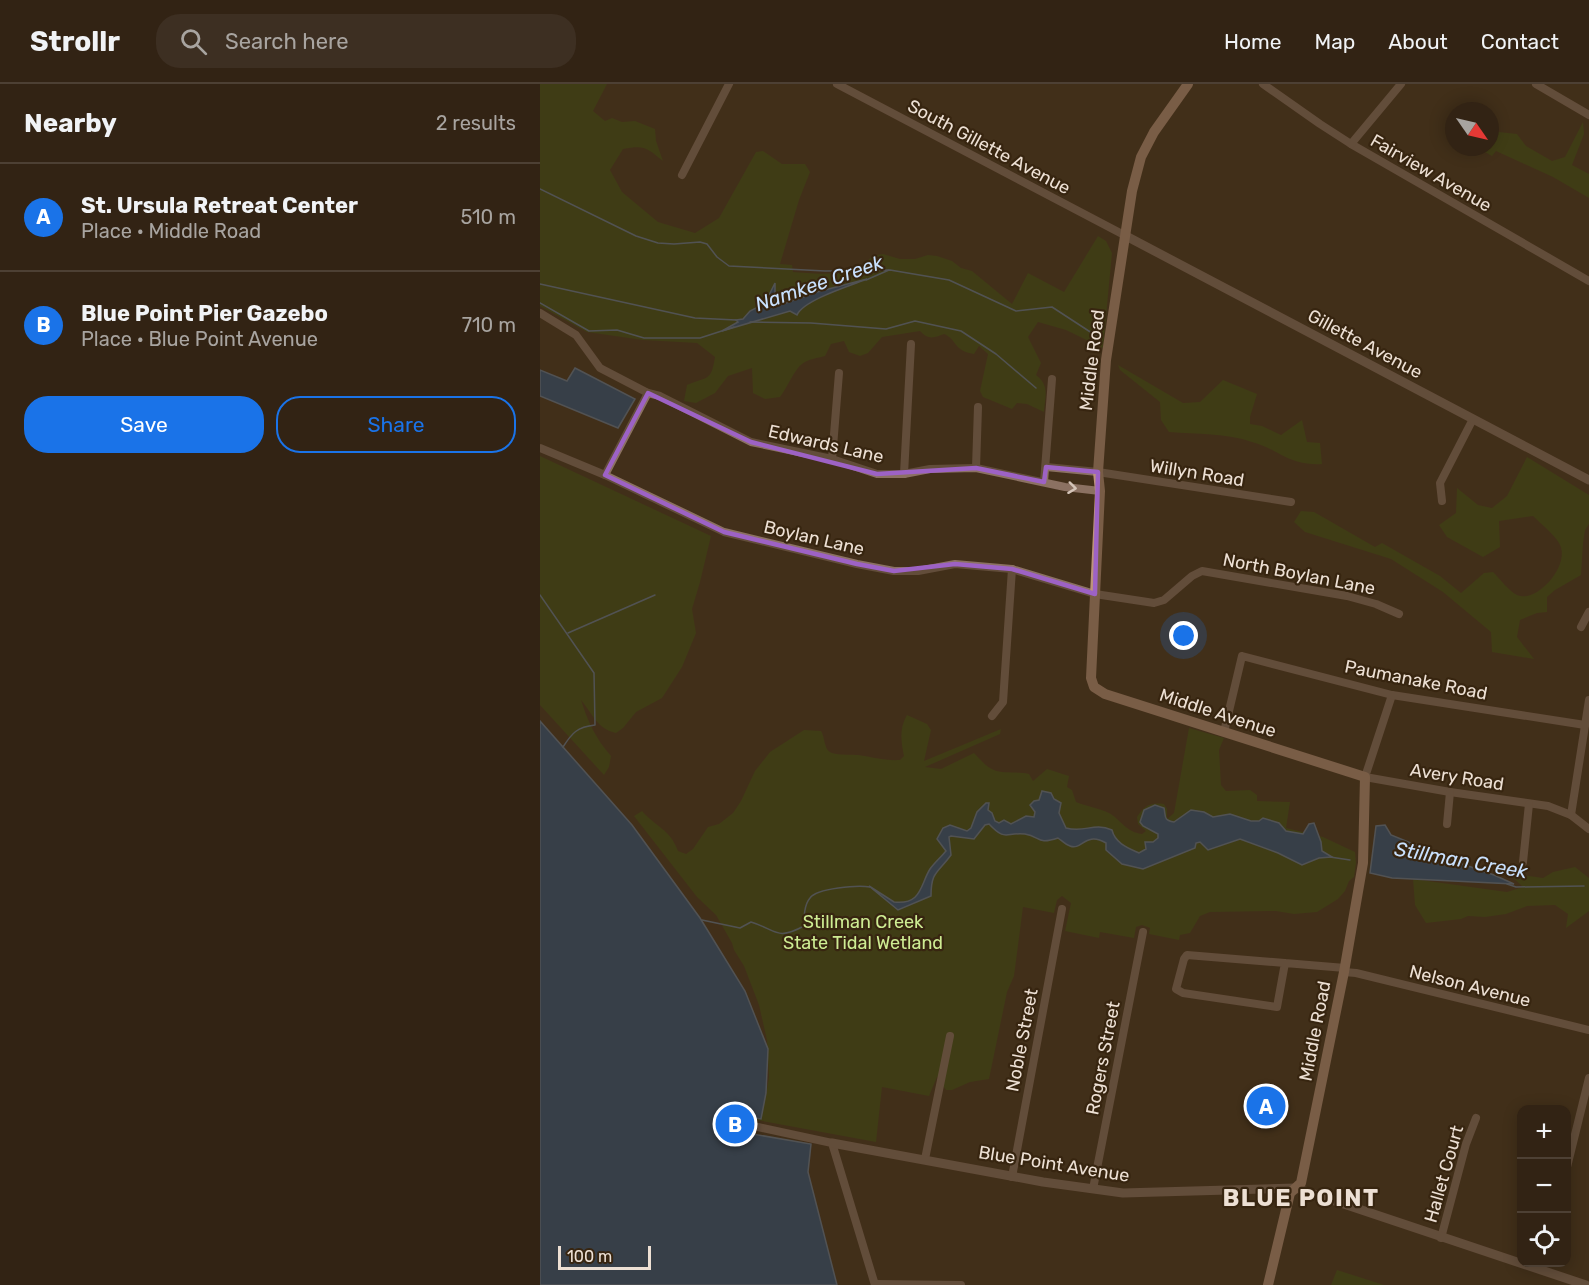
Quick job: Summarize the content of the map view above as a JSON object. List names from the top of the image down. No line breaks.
{"streets":{"main road":["Middle Road","Middle Avenue"],"street":["South Gillette Avenue","Fairview Avenue","Gillette Avenue","Edwards Lane","Willyn Road","Boylan Lane","North Boylan Lane","Paumanake Road","Avery Road","Nelson Avenue","Noble Street","Rogers Street","Blue Point Avenue","Hallet Court"]},"crossings":[["South Gillette Avenue","Gillette Avenue"],["South Gillette Avenue","Middle Road"],["Gillette Avenue","Middle Road"],["Middle Road","Edwards Lane"],["Middle Road","Willyn Road"],["Middle Road","Boylan Lane"],["Middle Road","North Boylan Lane"],["Middle Road","Middle Avenue"],["Middle Road","Avery Road"],["Middle Road","Nelson Avenue"],["Middle Road","Blue Point Avenue"],["Boylan Lane","North Boylan Lane"],["Paumanake Road","Middle Avenue"],["Middle Avenue","Avery Road"],["Noble Street","Blue Point Avenue"],["Rogers Street","Blue Point Avenue"],["Blue Point Avenue","Hallet Court"]],"districts":["BLUE POINT"],"water":["Namkee Creek","Stillman Creek"],"parks":["Stillman Creek State Tidal Wetland"],"scale_bar":"100 m","north":"bottom right","page":{"header":"Strollr","search":"Search here","nav":["Home","Map","About","Contact"],"heading":["Nearby","2 results"],"list":[{"mark":"A","name":"St. Ursula Retreat Center","note":"Place · Middle Road","value":"510 m"},{"mark":"B","name":"Blue Point Pier Gazebo","note":"Place · Blue Point Avenue","value":"710 m"}],"buttons":["Save","Share"],"pins":["A","B"],"map_buttons":["+","−"],"scale":"100 m"}}
